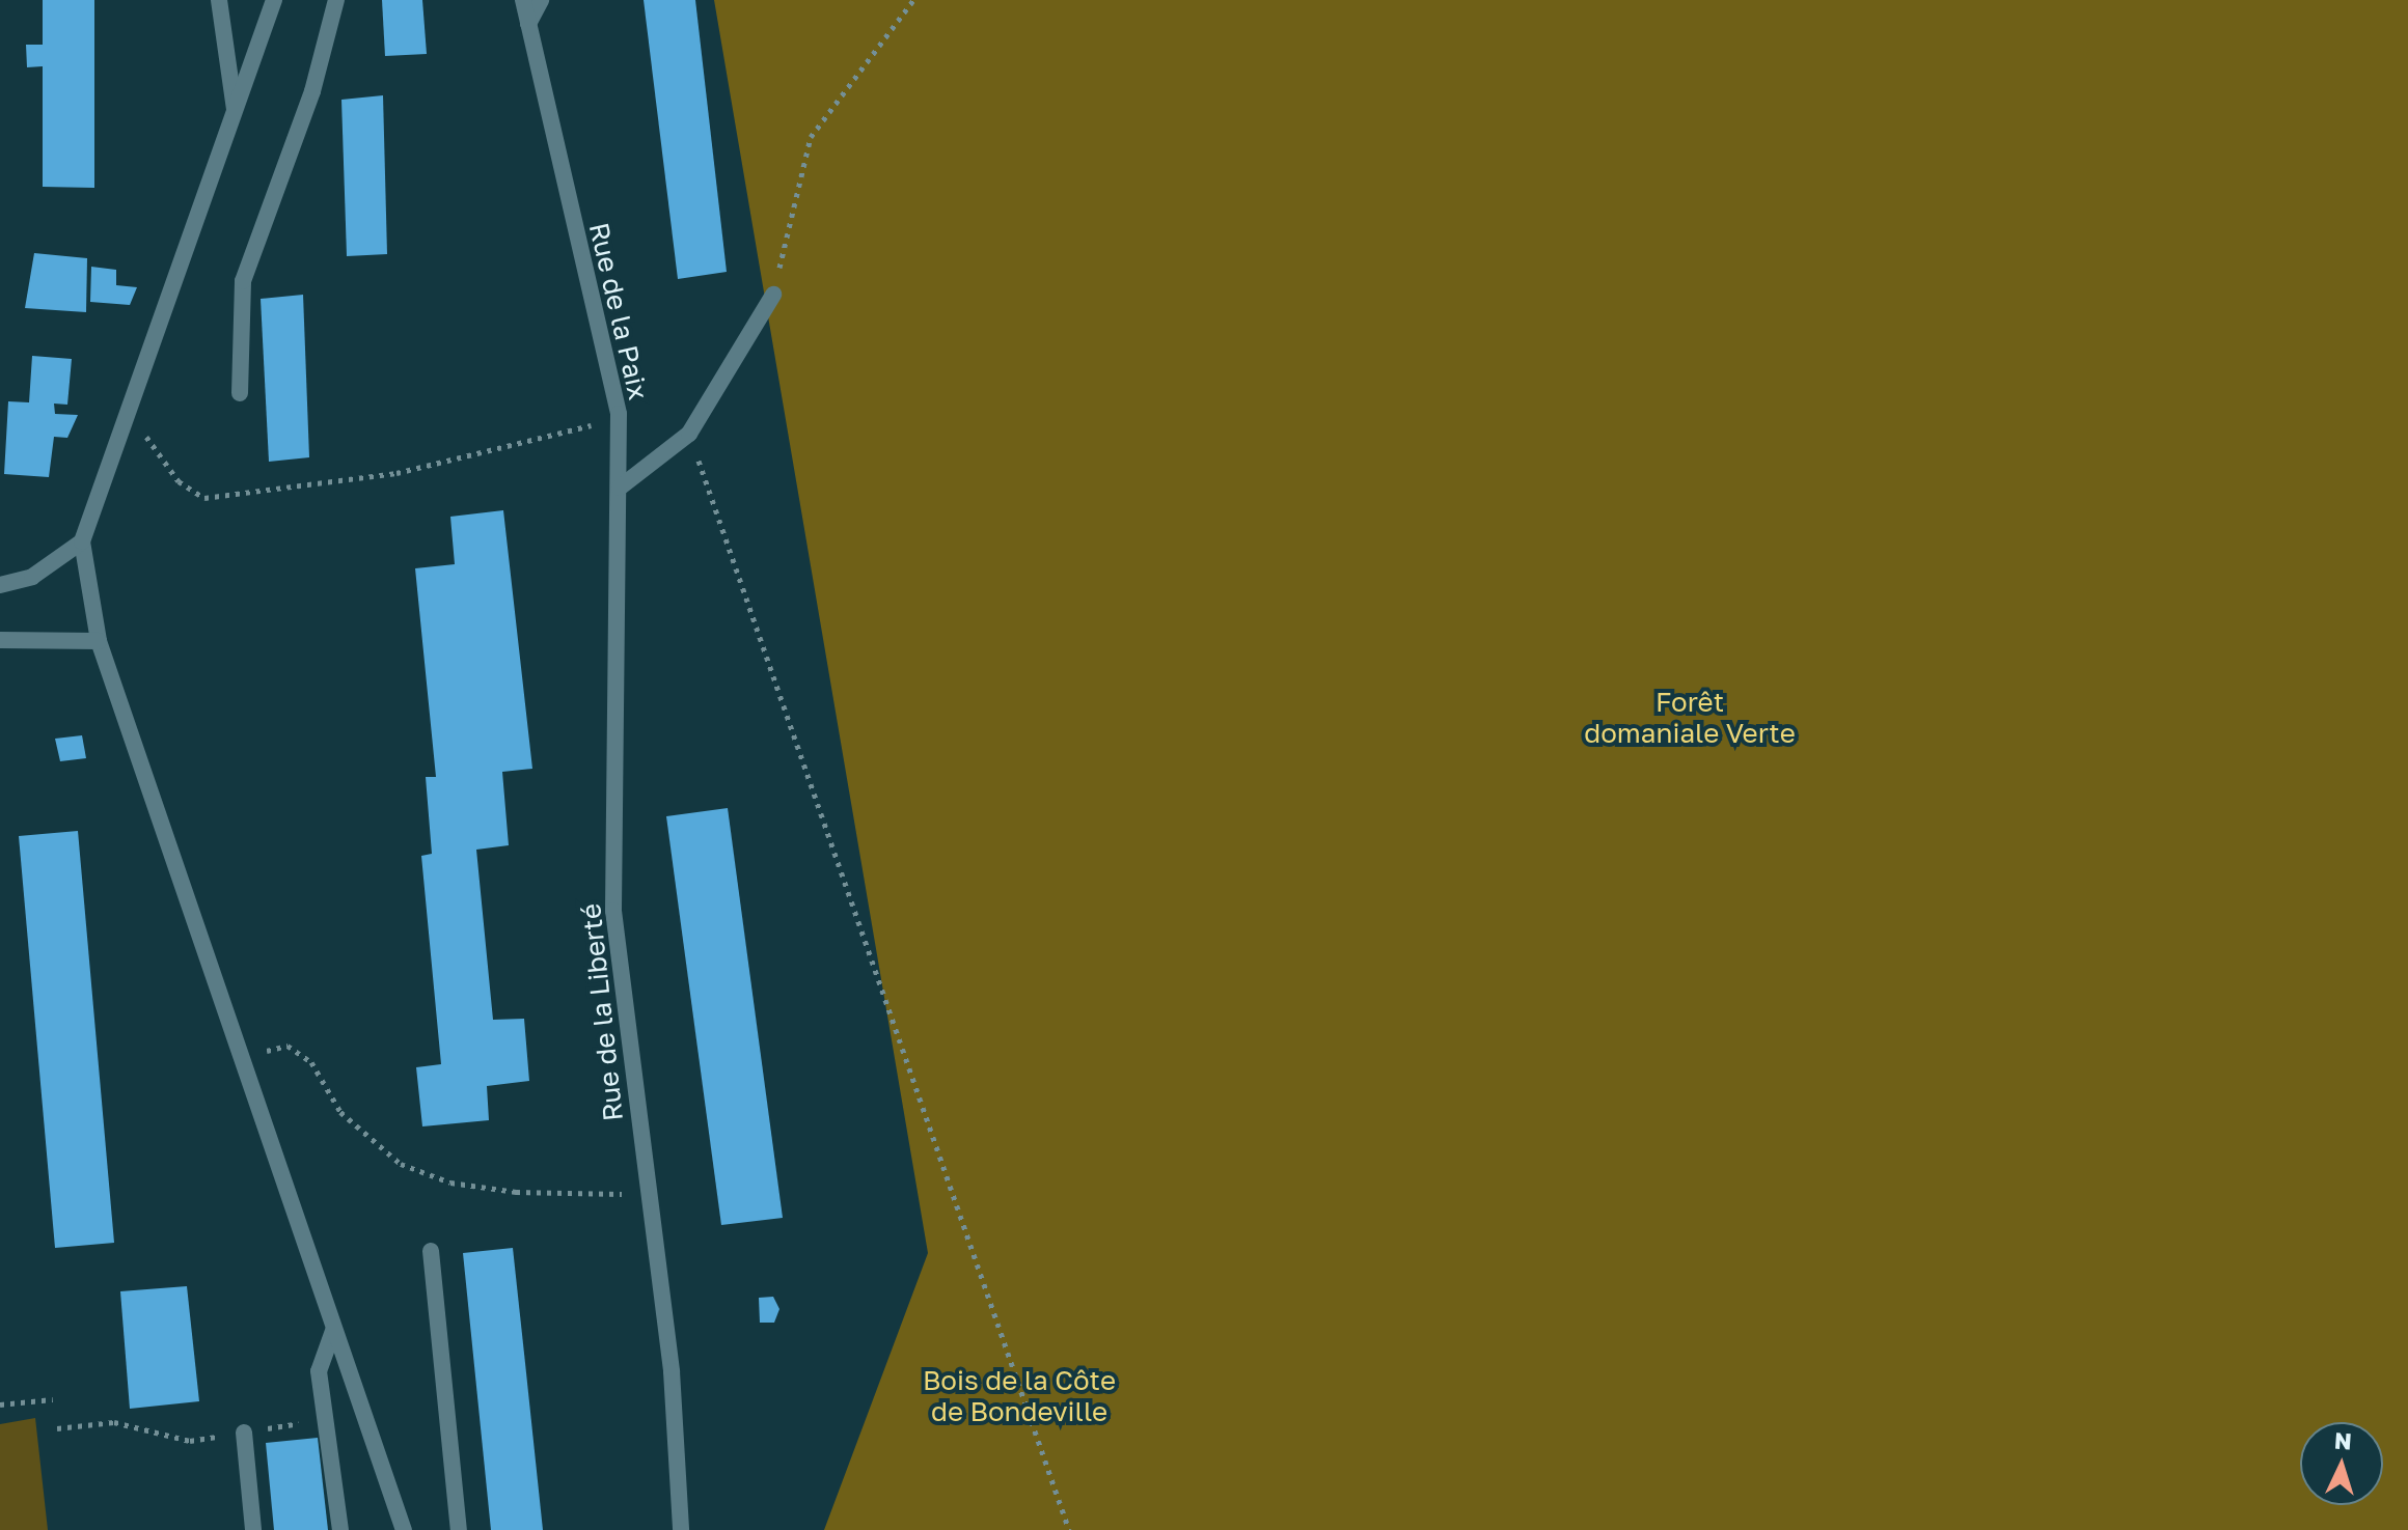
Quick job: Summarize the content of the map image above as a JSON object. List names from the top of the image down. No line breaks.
{"streets":{"street":["Rue de la Paix","Rue de la Liberté"]},"crossings":[["Rue de la Paix","Rue de la Liberté"]],"parks":["Forêt domaniale Verte","Bois de la Côte de Bondeville"],"north":"top"}
